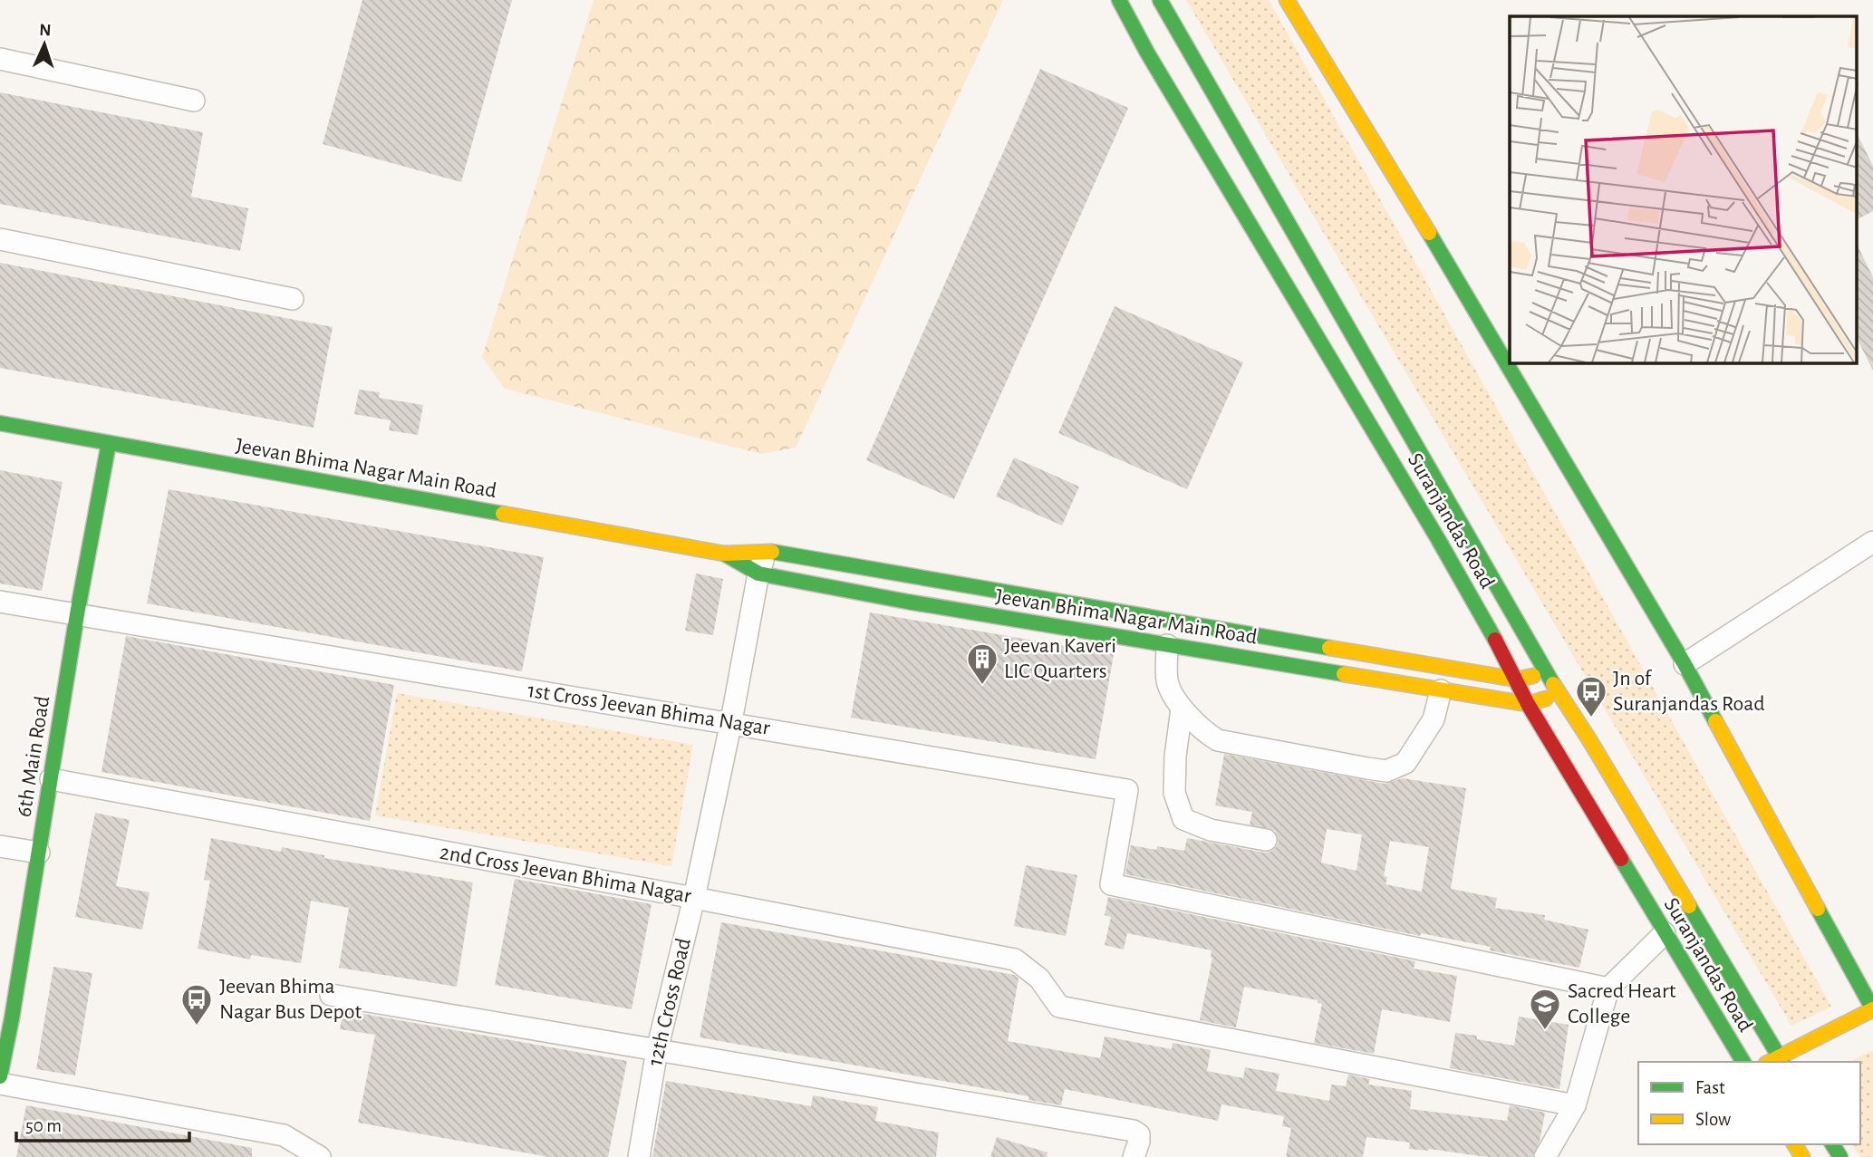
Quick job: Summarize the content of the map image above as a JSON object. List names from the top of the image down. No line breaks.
{"streets":{"main road":["Jeevan Bhima Nagar Main Road","Suranjandas Road","6th Main Road"],"street":["1st Cross Jeevan Bhima Nagar","2nd Cross Jeevan Bhima Nagar","12th Cross Road"]},"crossings":[["Jeevan Bhima Nagar Main Road","Suranjandas Road"],["Jeevan Bhima Nagar Main Road","6th Main Road"],["Jeevan Bhima Nagar Main Road","12th Cross Road"],["1st Cross Jeevan Bhima Nagar","6th Main Road"],["1st Cross Jeevan Bhima Nagar","12th Cross Road"],["6th Main Road","2nd Cross Jeevan Bhima Nagar"],["2nd Cross Jeevan Bhima Nagar","12th Cross Road"]],"places":{"building":["Jeevan Kaveri LIC Quarters"],"bus stop":["Jn of Suranjandas Road","Jeevan Bhima Nagar Bus Depot"],"school or university":["Sacred Heart College"]},"legend":["Fast","Slow"],"scale_bar":"50 m","north":"top"}
